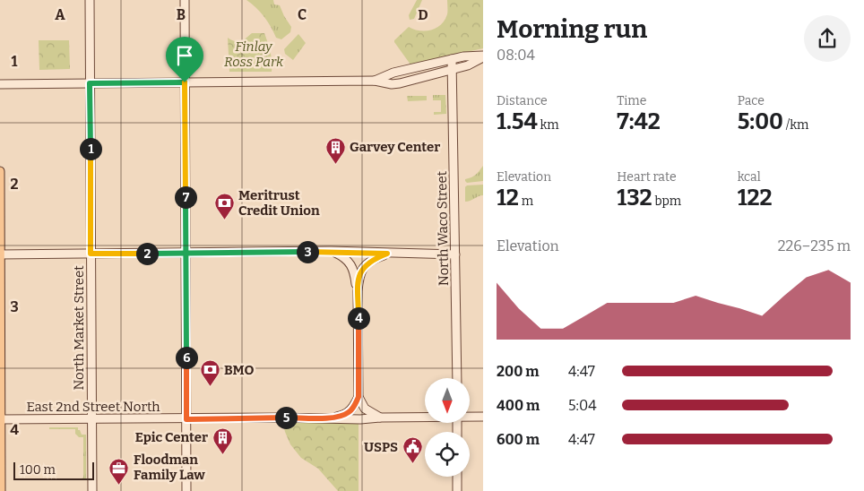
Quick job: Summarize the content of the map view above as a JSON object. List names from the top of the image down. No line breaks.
{"streets":{"street":["North Waco Street","North Market Street","East 2nd Street North"]},"crossings":[["North Market Street","East 2nd Street North"]],"parks":["Finlay Ross Park"],"places":{"building":["Garvey Center","Epic Center"],"bank":["Meritrust Credit Union","BMO"],"public building":["USPS"],"office":["Floodman Family Law"]},"scale_bar":"100 m","north":"bottom","page":{"heading":["Morning run","08:04"],"stats":[["Distance","1.54 km"],["Time","7:42"],["Pace","5:00 /km"],["Elevation","12 m"],["Heart rate","132 bpm"],["kcal","122"]],"pins":["1","7","3","2","4","6","5"],"chart":["Elevation","226–235 m"],"list":[{"name":"200 m","note":"4:47"},{"name":"400 m","note":"5:04"},{"name":"600 m","note":"4:47"}],"scale":"100 m"},"grid":{"columns":["A","B","C","D"],"rows":["1","2","3","4"]}}
